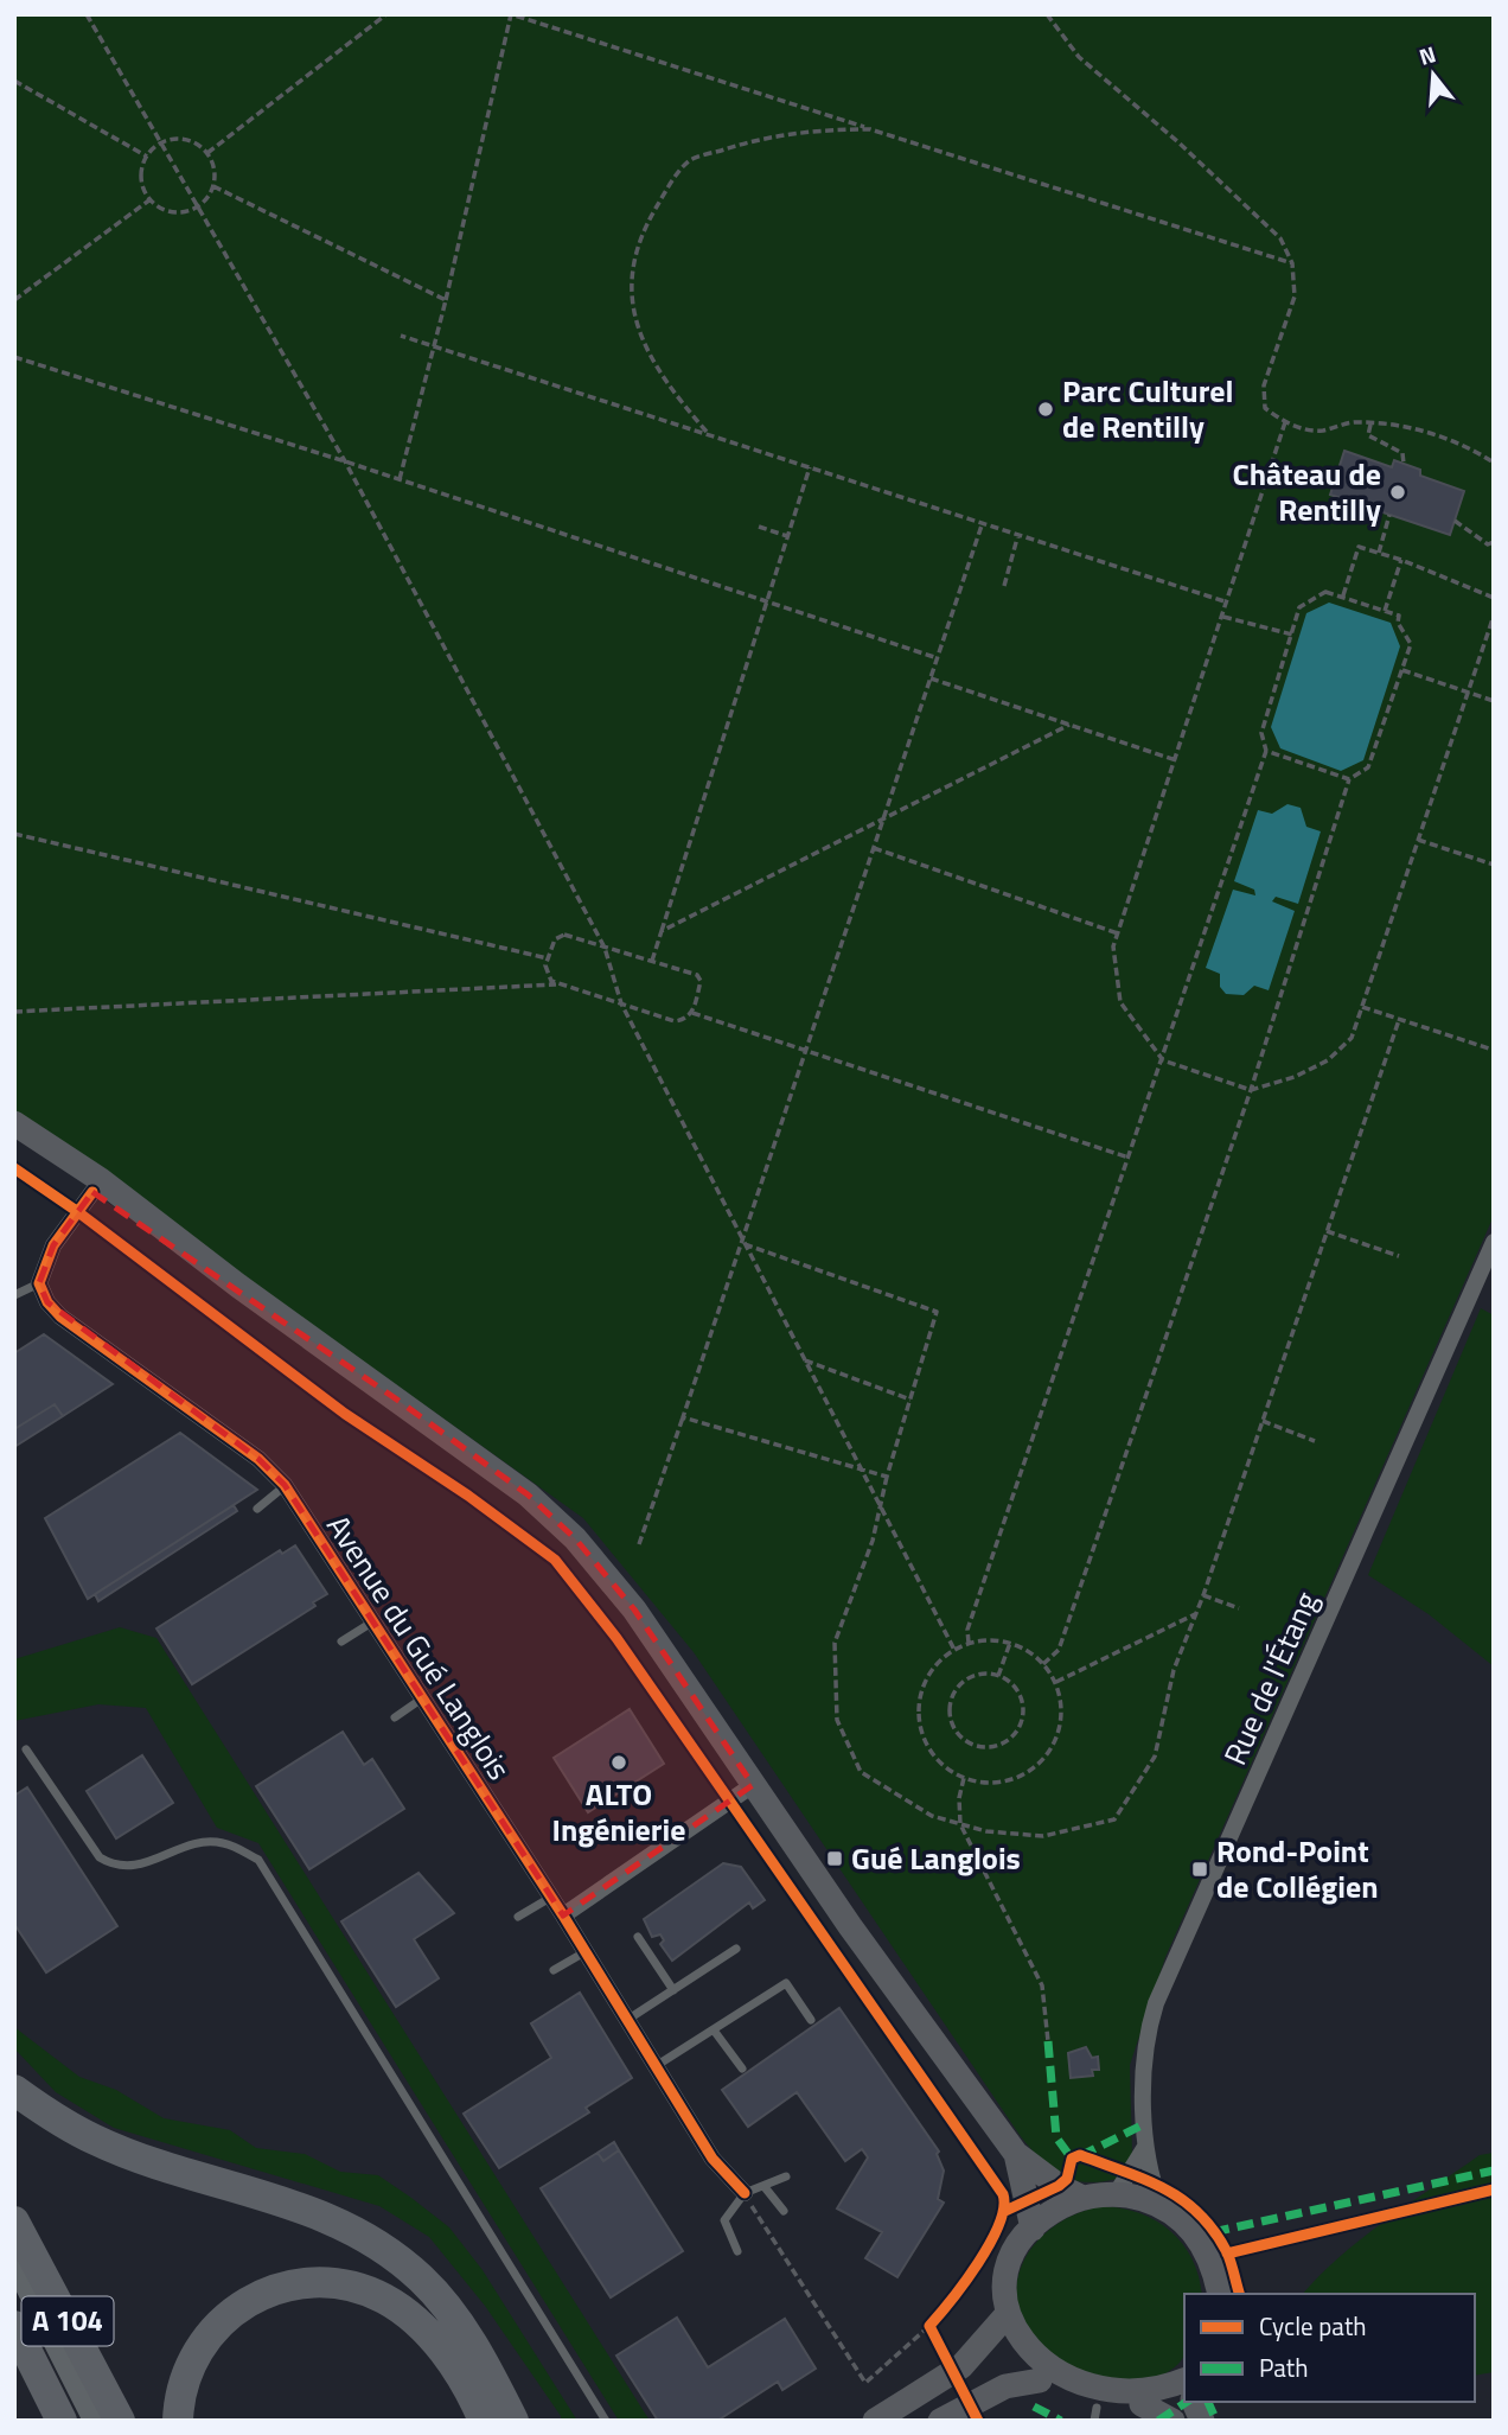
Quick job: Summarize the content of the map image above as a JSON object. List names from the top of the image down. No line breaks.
{"streets":{"highway":["A 104"],"street":["Avenue du Gué Langlois","Rue de l'Étang"]},"places":{"other":["Parc Culturel de Rentilly","Château de Rentilly","ALTO Ingénierie"],"transit":["Gué Langlois","Rond-Point de Collégien"]},"legend":["Cycle path","Path"],"north":"top"}
